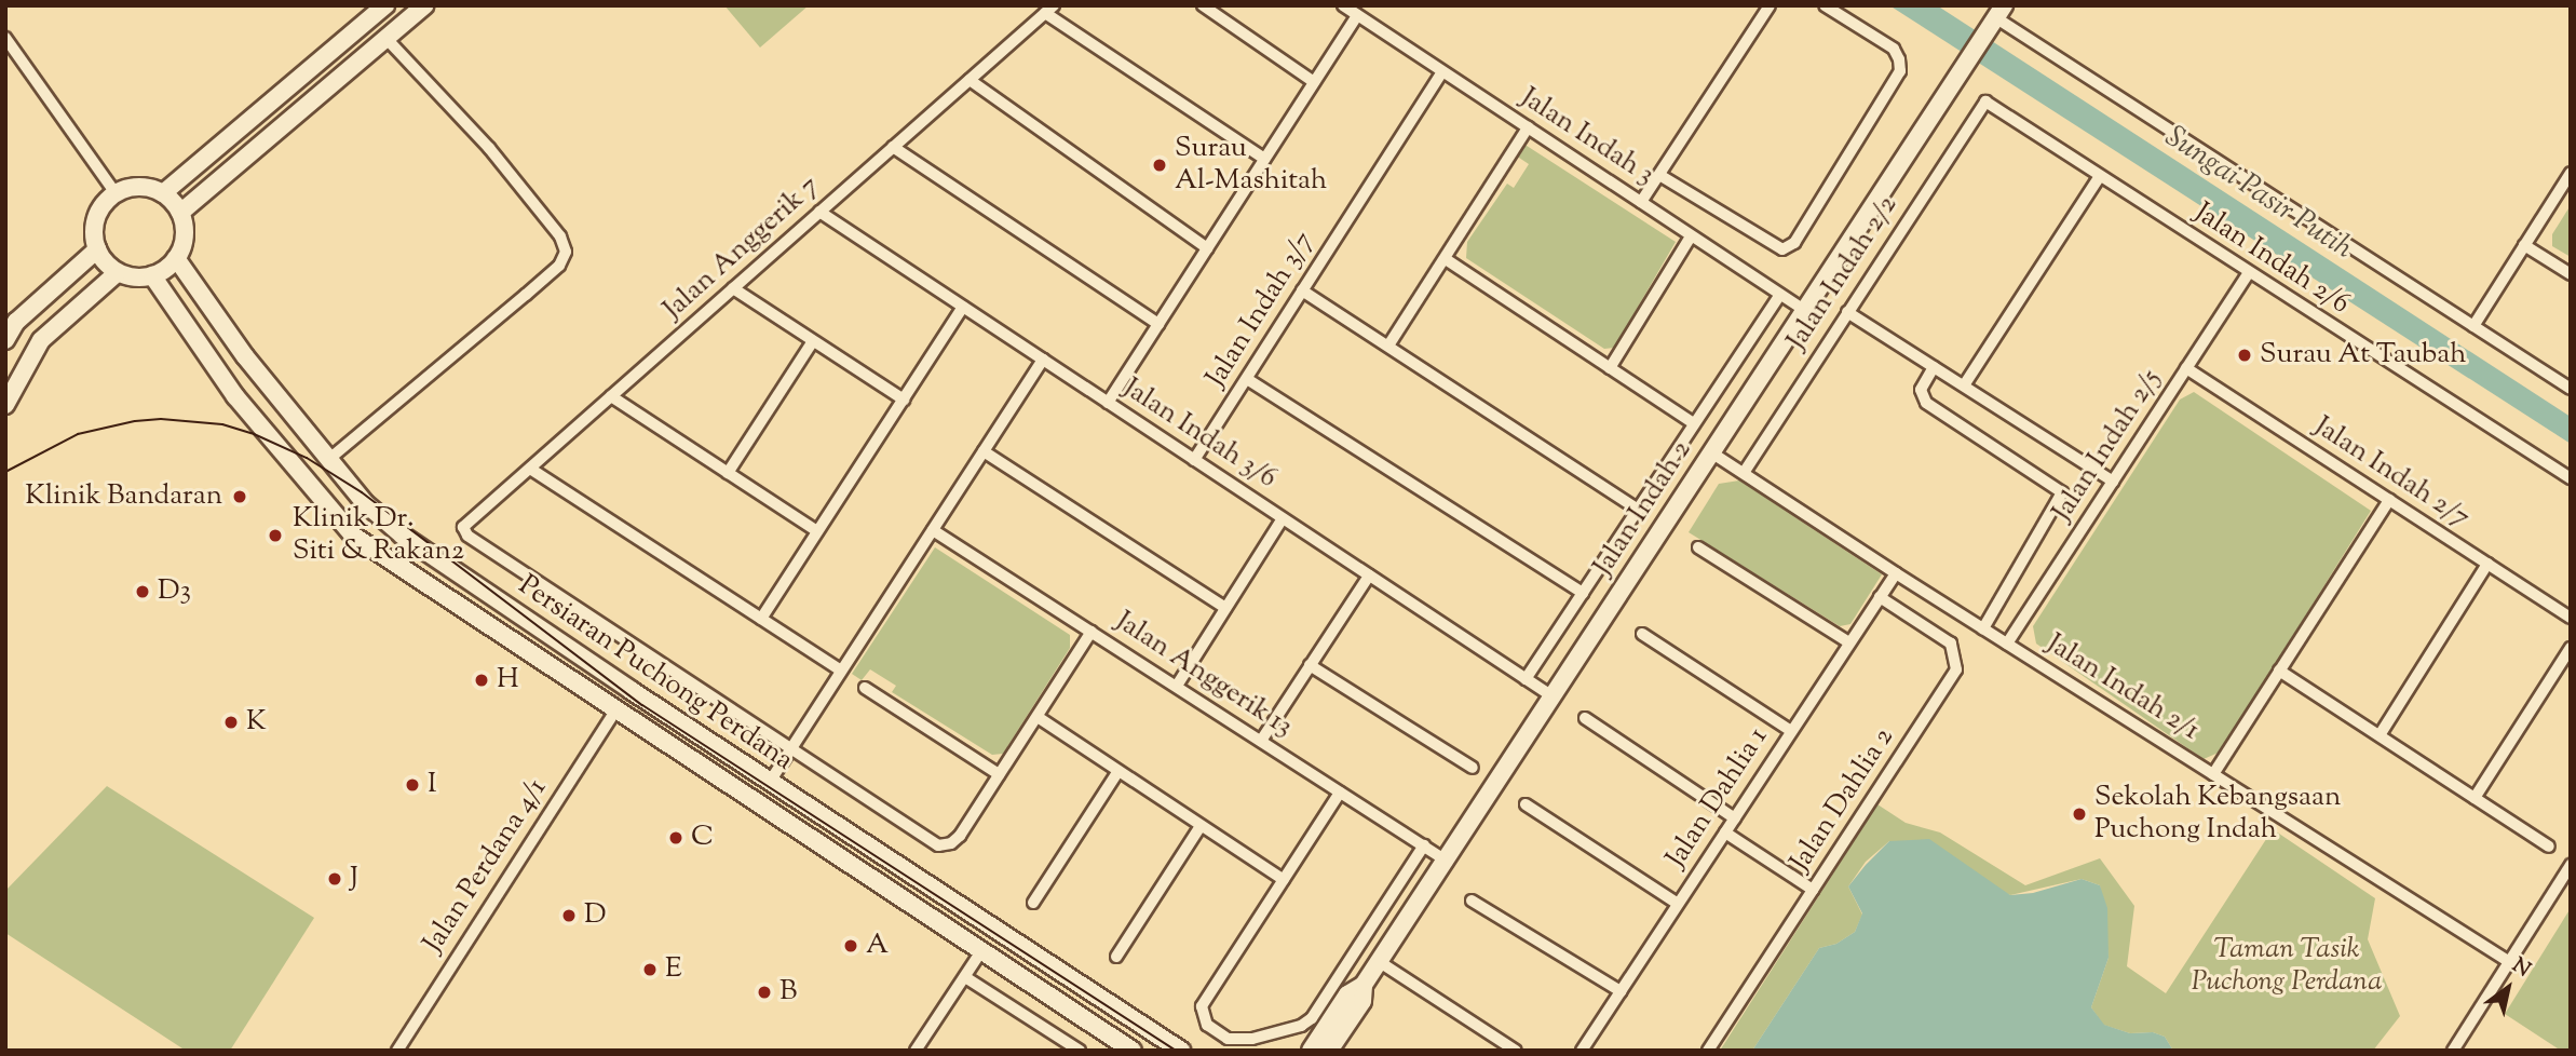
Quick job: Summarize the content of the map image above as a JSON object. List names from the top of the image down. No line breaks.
{"streets":{"main road":["Jalan Indah 2","Persiaran Puchong Perdana"],"street":["Jalan Indah 3","Jalan Anggerik 7","Jalan Indah 2/6","Jalan Indah 2/2","Jalan Indah 3/7","Jalan Indah 3/6","Jalan Indah 2/5","Jalan Indah 2/7","Jalan Anggerik 13","Jalan Indah 2/1","Jalan Dahlia 1","Jalan Dahlia 2","Jalan Perdana 4/1"]},"crossings":[["Jalan Indah 3","Jalan Indah 3/7"],["Jalan Indah 3","Jalan Indah 2"],["Jalan Anggerik 7","Jalan Indah 3/6"],["Jalan Indah 2/6","Jalan Indah 2/2"],["Jalan Indah 2/6","Jalan Indah 2/5"],["Jalan Indah 2/2","Jalan Indah 2/1"],["Jalan Indah 3/7","Jalan Indah 3/6"],["Jalan Indah 3/6","Jalan Indah 2"],["Jalan Indah 2/5","Jalan Indah 2/7"],["Jalan Indah 2/5","Jalan Indah 2/1"],["Jalan Indah 2","Jalan Anggerik 13"],["Jalan Indah 2","Jalan Indah 2/1"],["Persiaran Puchong Perdana","Jalan Perdana 4/1"],["Jalan Indah 2/1","Jalan Dahlia 1"],["Jalan Dahlia 1","Jalan Dahlia 2"]],"water":["Sungai Pasir Putih"],"parks":["Taman Tasik Puchong Perdana"],"places":["Surau Al-Mashitah","Surau At Taubah","Klinik Bandaran","Klinik Dr. Siti & Rakan2","D3","H","K","I","Sekolah Kebangsaan Puchong Indah","C","J","D","A","E","B"],"north":"top right"}
